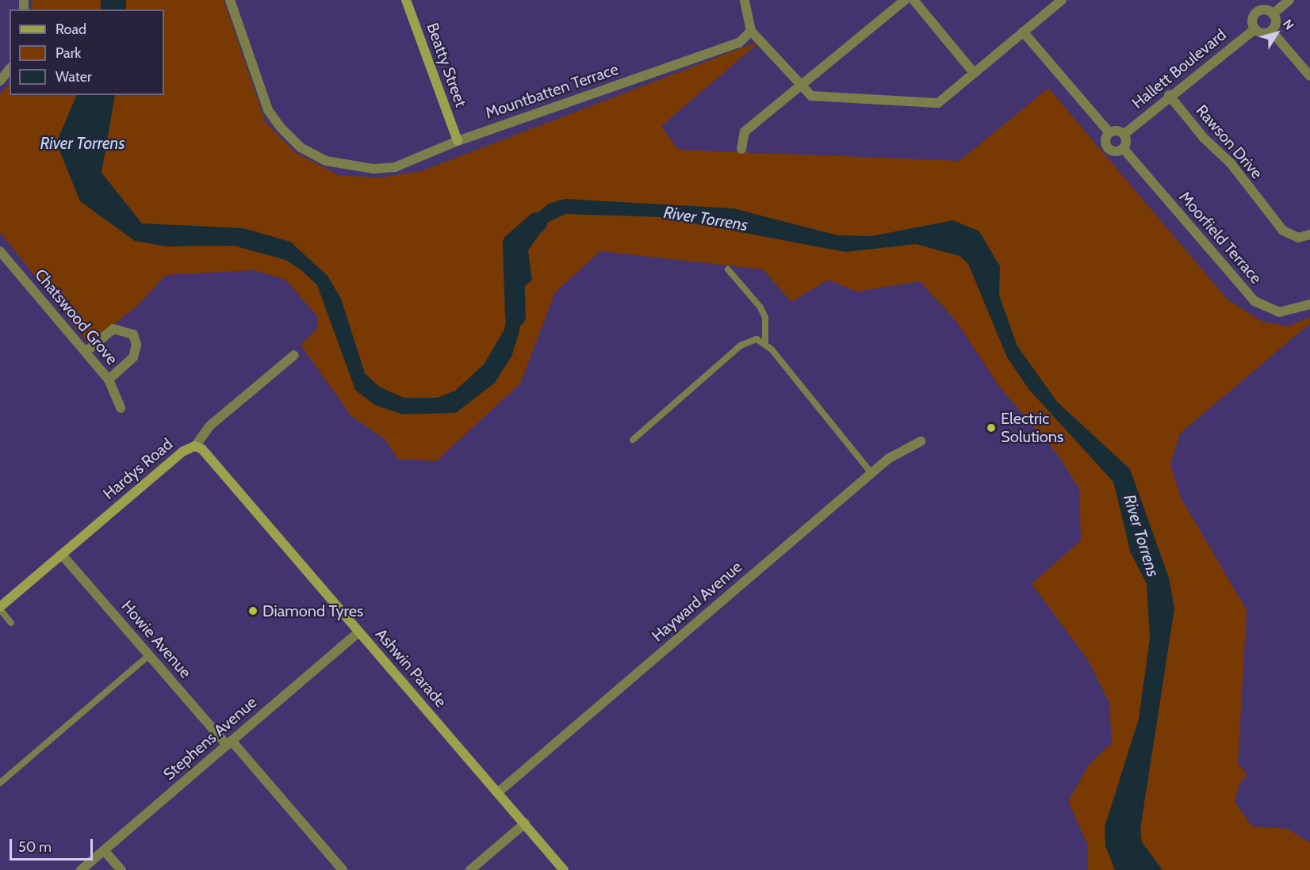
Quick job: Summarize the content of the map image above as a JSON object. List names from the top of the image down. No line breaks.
{"streets":{"street":["Beatty Street","Hallett Boulevard","Mountbatten Terrace","Rawson Drive","Moorfield Terrace","Chatswood Grove","Hardys Road","Hayward Avenue","Howie Avenue","Ashwin Parade","Stephens Avenue"]},"crossings":[["Beatty Street","Mountbatten Terrace"],["Hallett Boulevard","Rawson Drive"],["Hardys Road","Howie Avenue"],["Hardys Road","Ashwin Parade"],["Hayward Avenue","Ashwin Parade"],["Howie Avenue","Stephens Avenue"],["Ashwin Parade","Stephens Avenue"]],"water":["River Torrens"],"places":["Electric Solutions","Diamond Tyres"],"legend":["Road","Park","Water"],"scale_bar":"50 m","north":"top right"}
